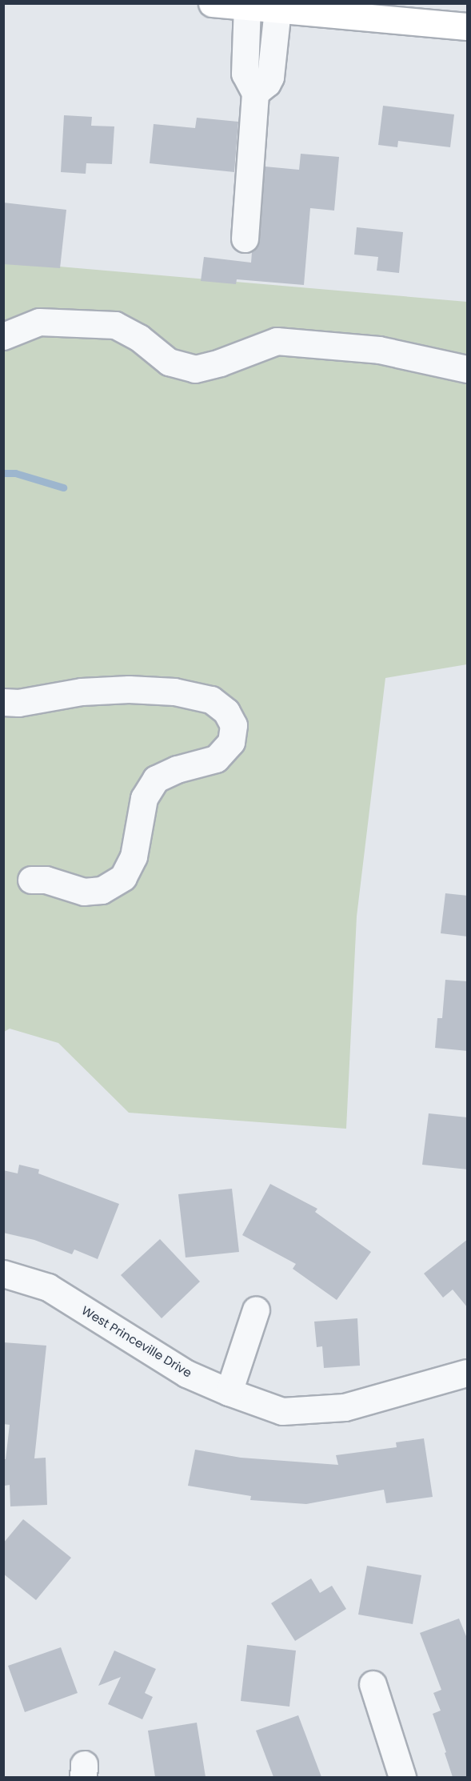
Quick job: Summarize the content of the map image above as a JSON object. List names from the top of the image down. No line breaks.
{"streets":{"street":["West Princeville Drive"]}}
